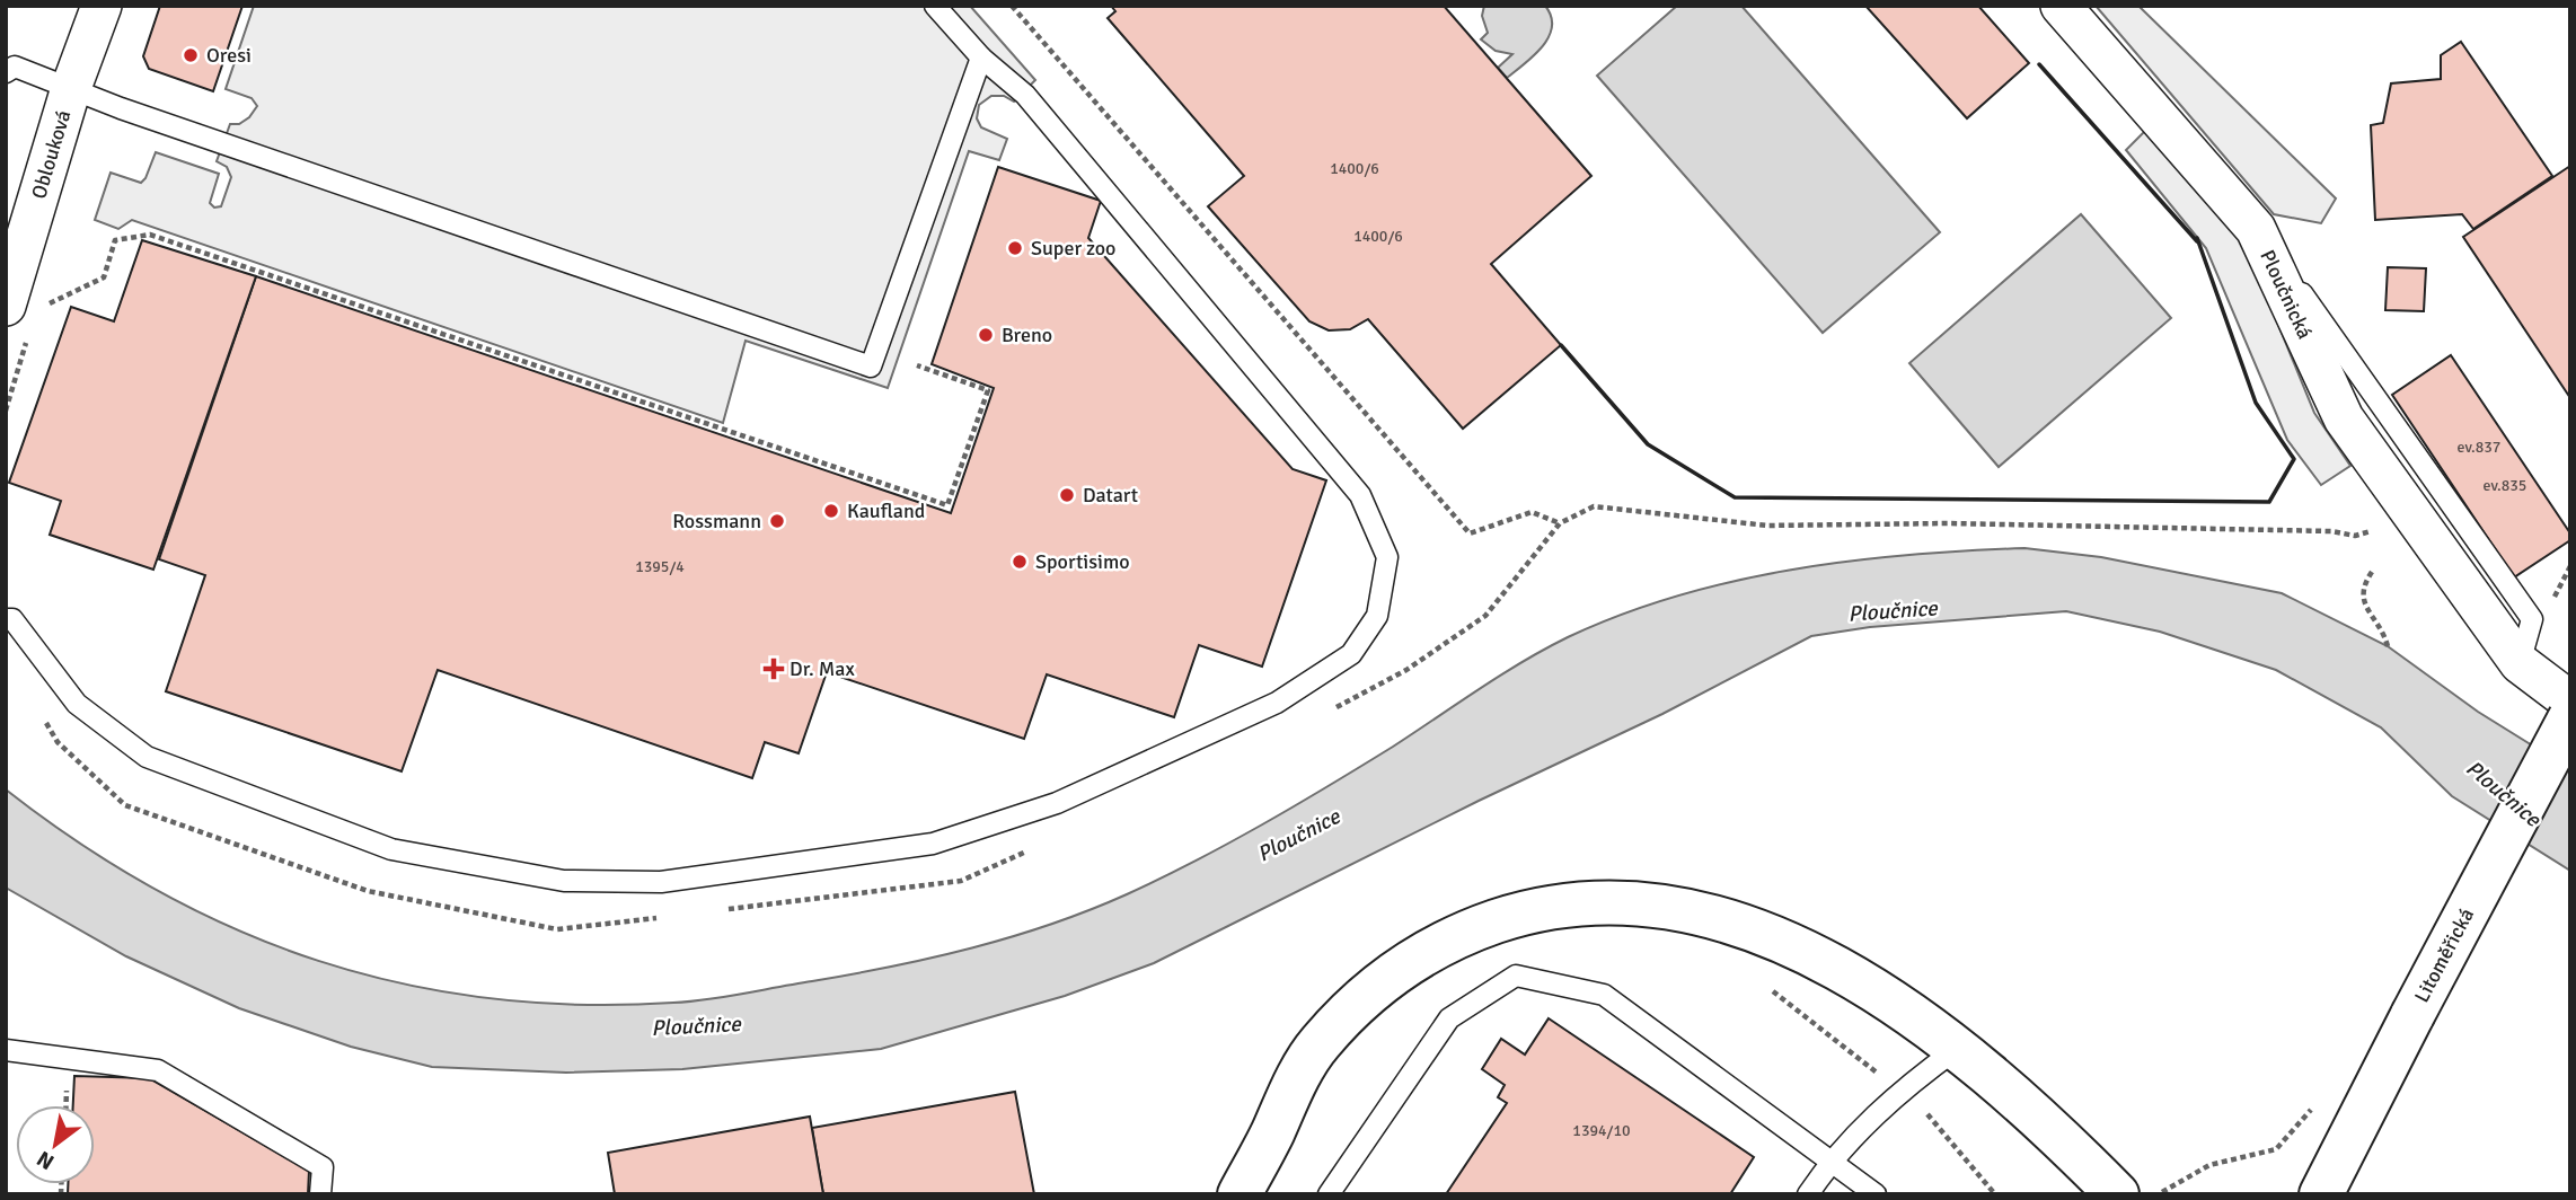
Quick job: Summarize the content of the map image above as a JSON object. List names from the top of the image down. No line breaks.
{"streets":{"main road":["Litoměřická"],"street":["Oblouková","Ploučnická"]},"water":["Ploučnice"],"places":{"other":["Oresi","Super zoo","Breno","Datart","Kaufland","Rossmann","Sportisimo"],"health":["Dr. Max"]},"house_numbers":["1400/6","1400/6","ev.837","ev.835","1395/4","1394/10"],"north":"bottom left"}
